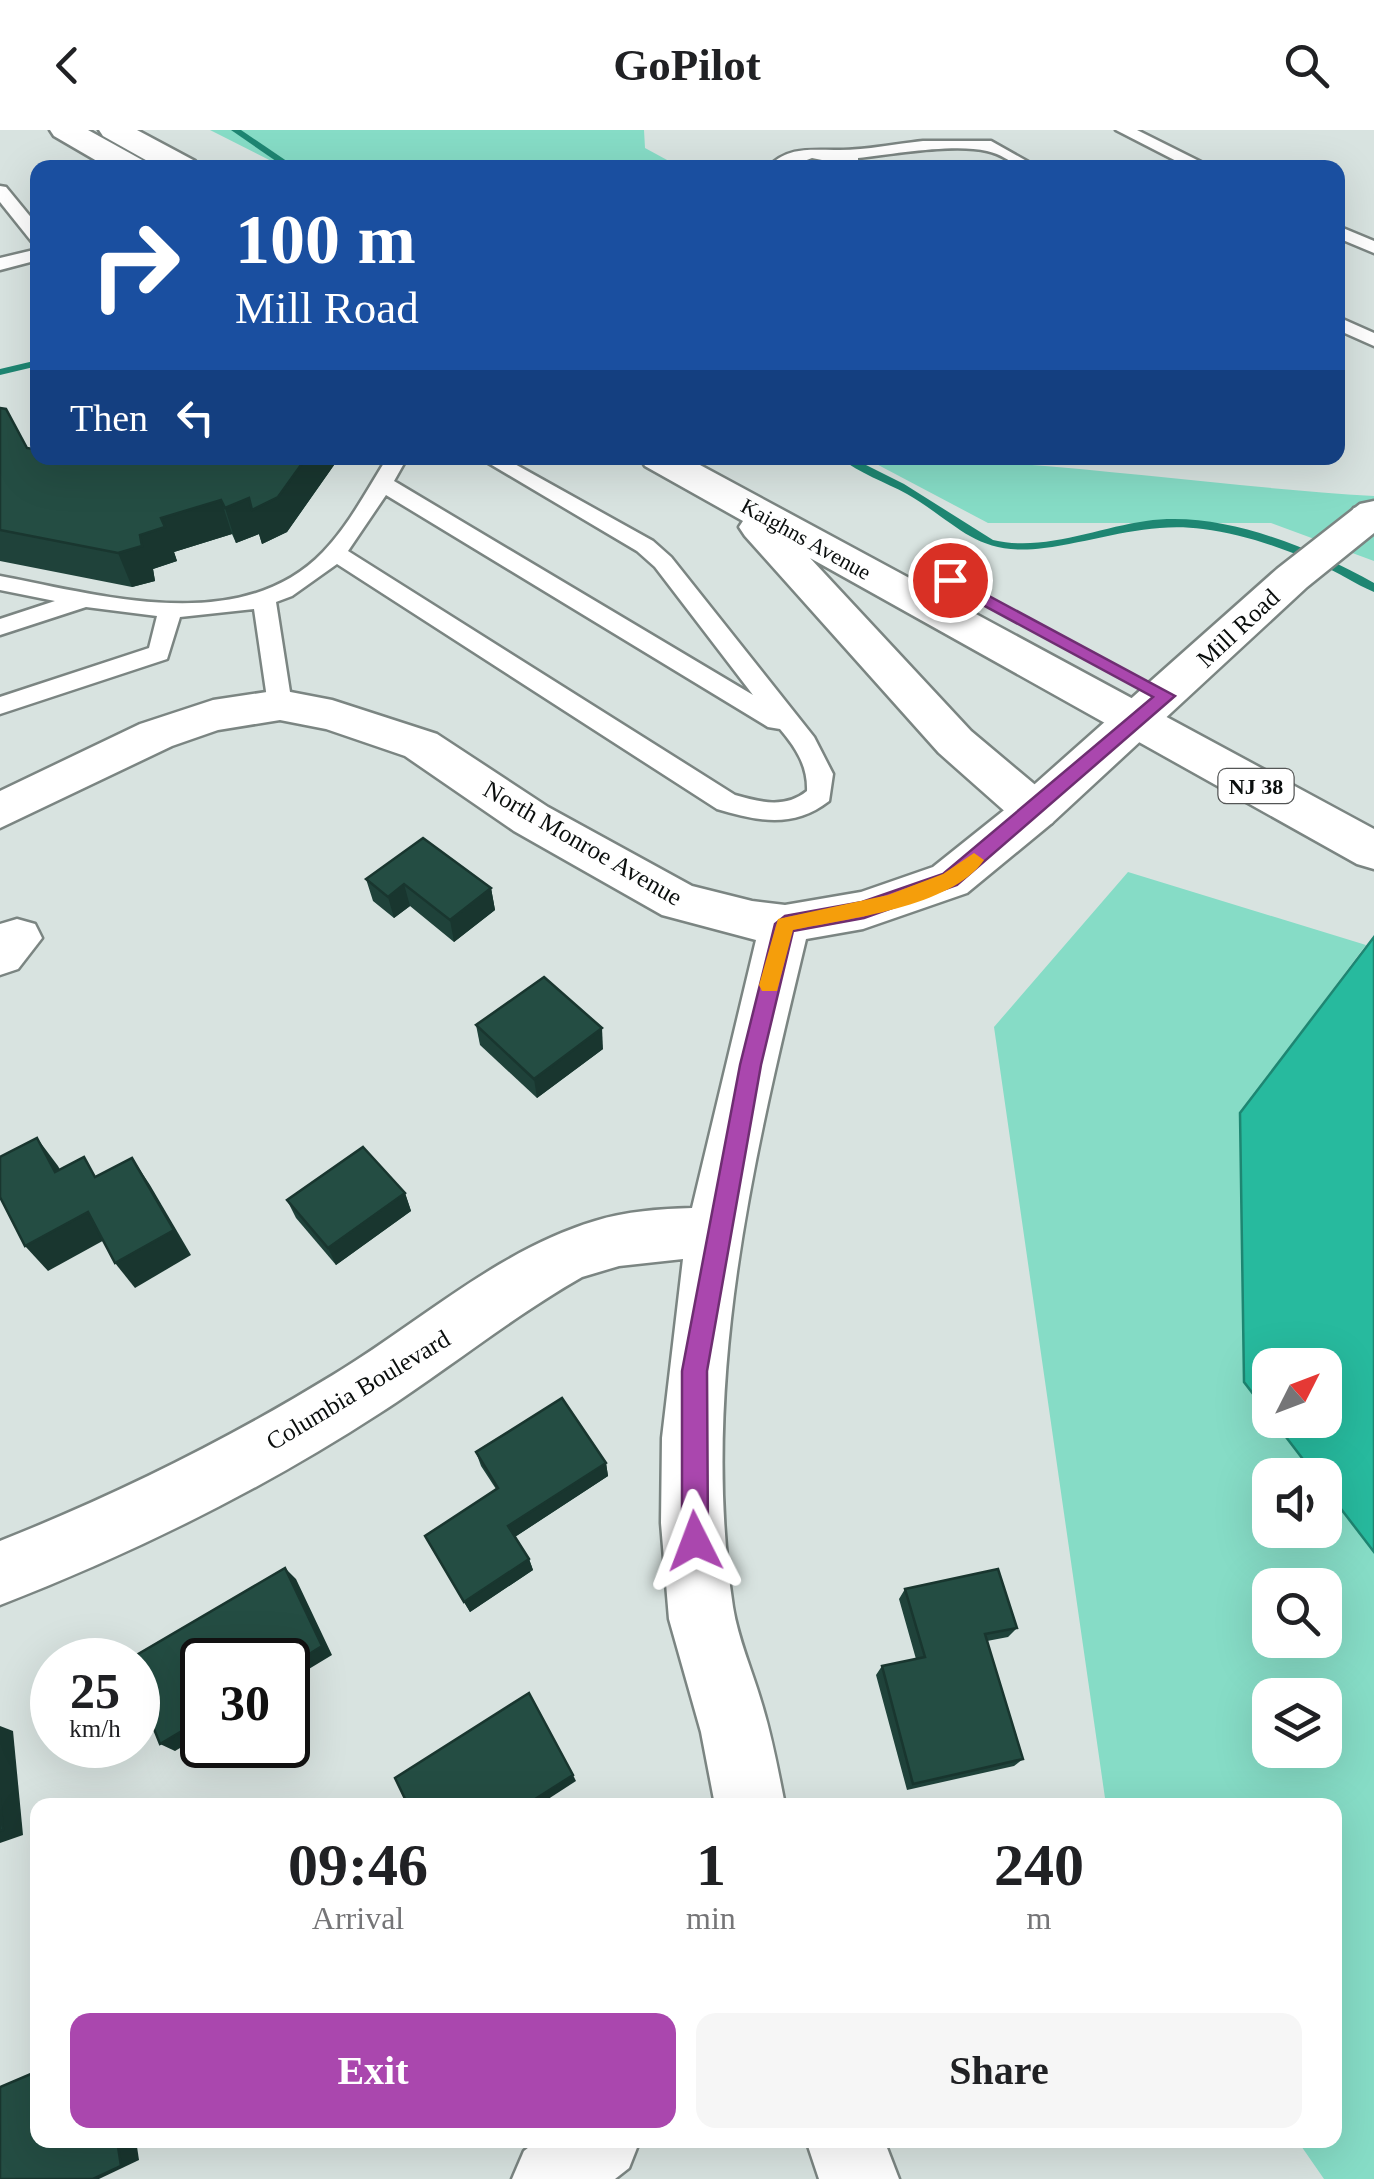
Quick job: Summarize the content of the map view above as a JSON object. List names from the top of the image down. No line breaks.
{"streets":{"main road":["Kaighns Avenue","Mill Road","NJ 38","North Monroe Avenue","Columbia Boulevard"]},"crossings":[["Kaighns Avenue","Mill Road"],["Mill Road","North Monroe Avenue"]],"north":"top right","page":{"header":"GoPilot","turn":["100 m","Mill Road"],"then":"Then","speed":"25 km/h","limit":"30","eta":["09:46","Arrival","1","min","240","m"],"buttons":["Exit","Share"]}}
